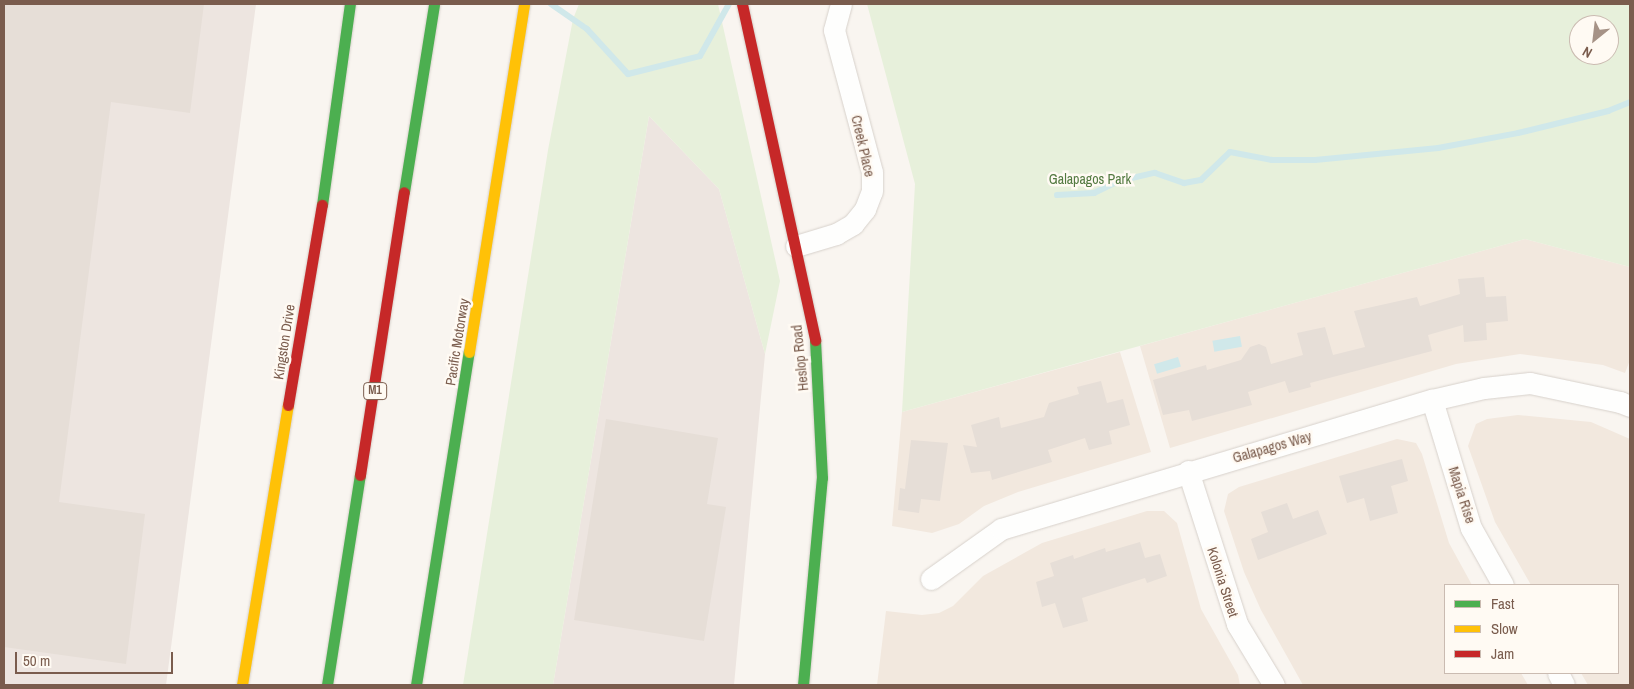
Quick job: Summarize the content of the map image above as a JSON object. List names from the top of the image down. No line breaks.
{"streets":{"main road":["Kingston Drive","Pacific Motorway","Heslop Road","M1"],"street":["Creek Place","Galapagos Way","Mapia Rise","Kolonia Street"]},"crossings":[["Creek Place","Heslop Road"],["Galapagos Way","Mapia Rise"],["Galapagos Way","Kolonia Street"]],"parks":["Galapagos Park"],"legend":["Fast","Slow","Jam"],"scale_bar":"50 m","north":"bottom left"}
